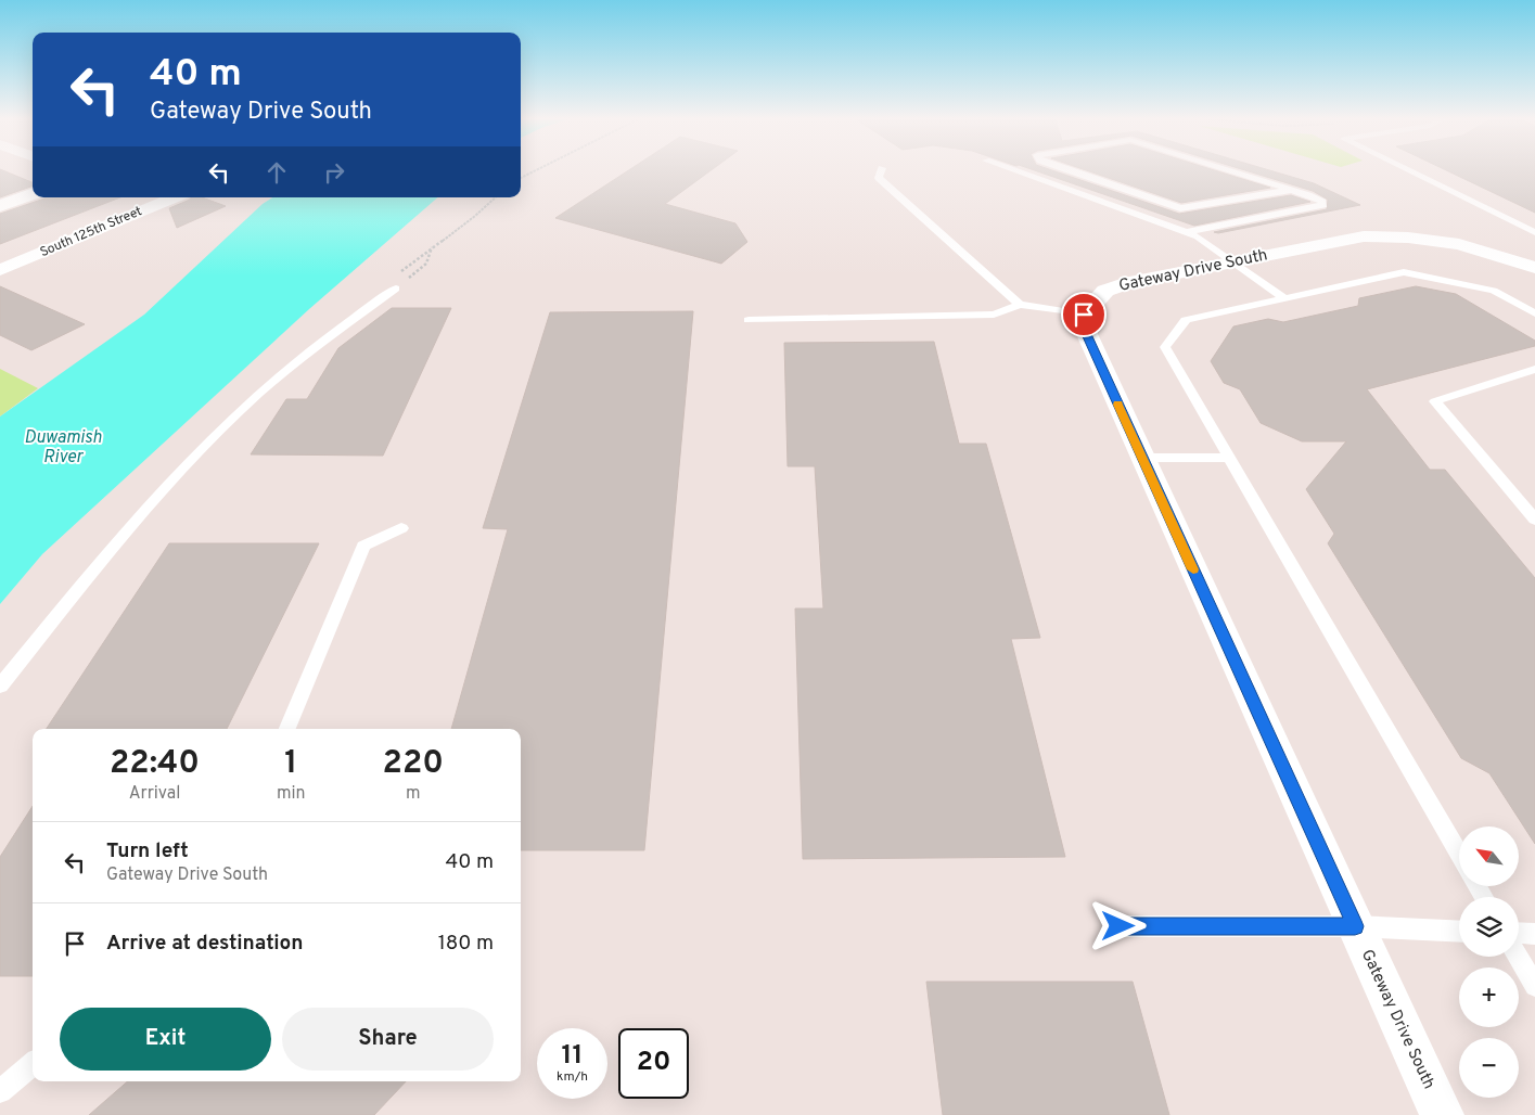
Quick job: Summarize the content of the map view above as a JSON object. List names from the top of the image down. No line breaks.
{"streets":{"street":["South 125th Street","Gateway Drive South"]},"water":["Duwamish River"],"north":"top left","page":{"turn":["40 m","Gateway Drive South"],"eta":["22:40","Arrival","1","min","220","m"],"list":[{"name":"Turn left","note":"Gateway Drive South","value":"40 m"},{"name":"Arrive at destination","value":"180 m"}],"map_buttons":["+","−"],"buttons":["Exit","Share"],"speed":"11 km/h","limit":"20"}}
